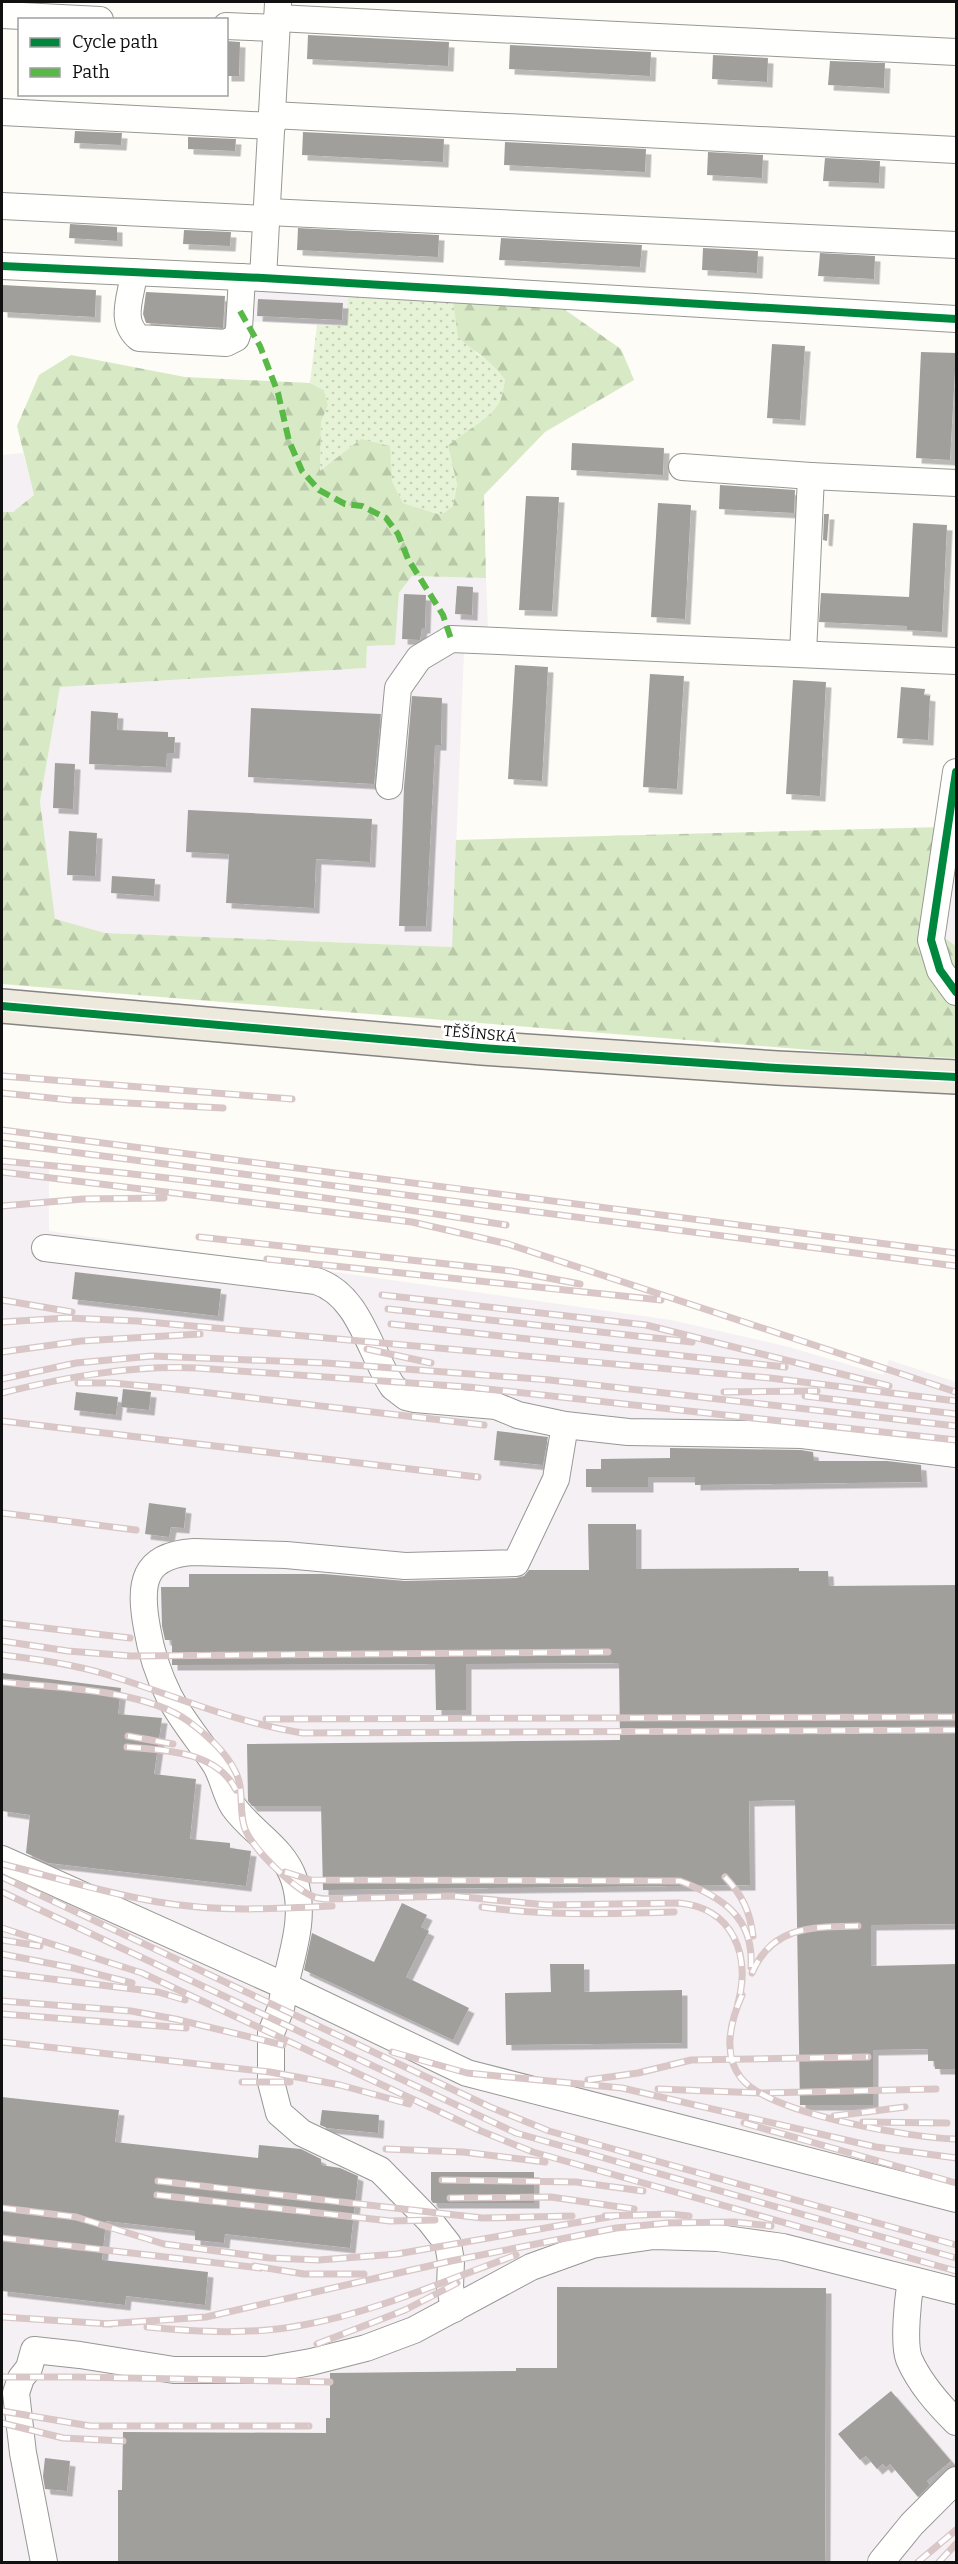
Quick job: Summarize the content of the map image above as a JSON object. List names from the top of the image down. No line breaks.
{"streets":{"main road":["TĚŠÍNSKÁ"]},"legend":["Cycle path","Path"]}
